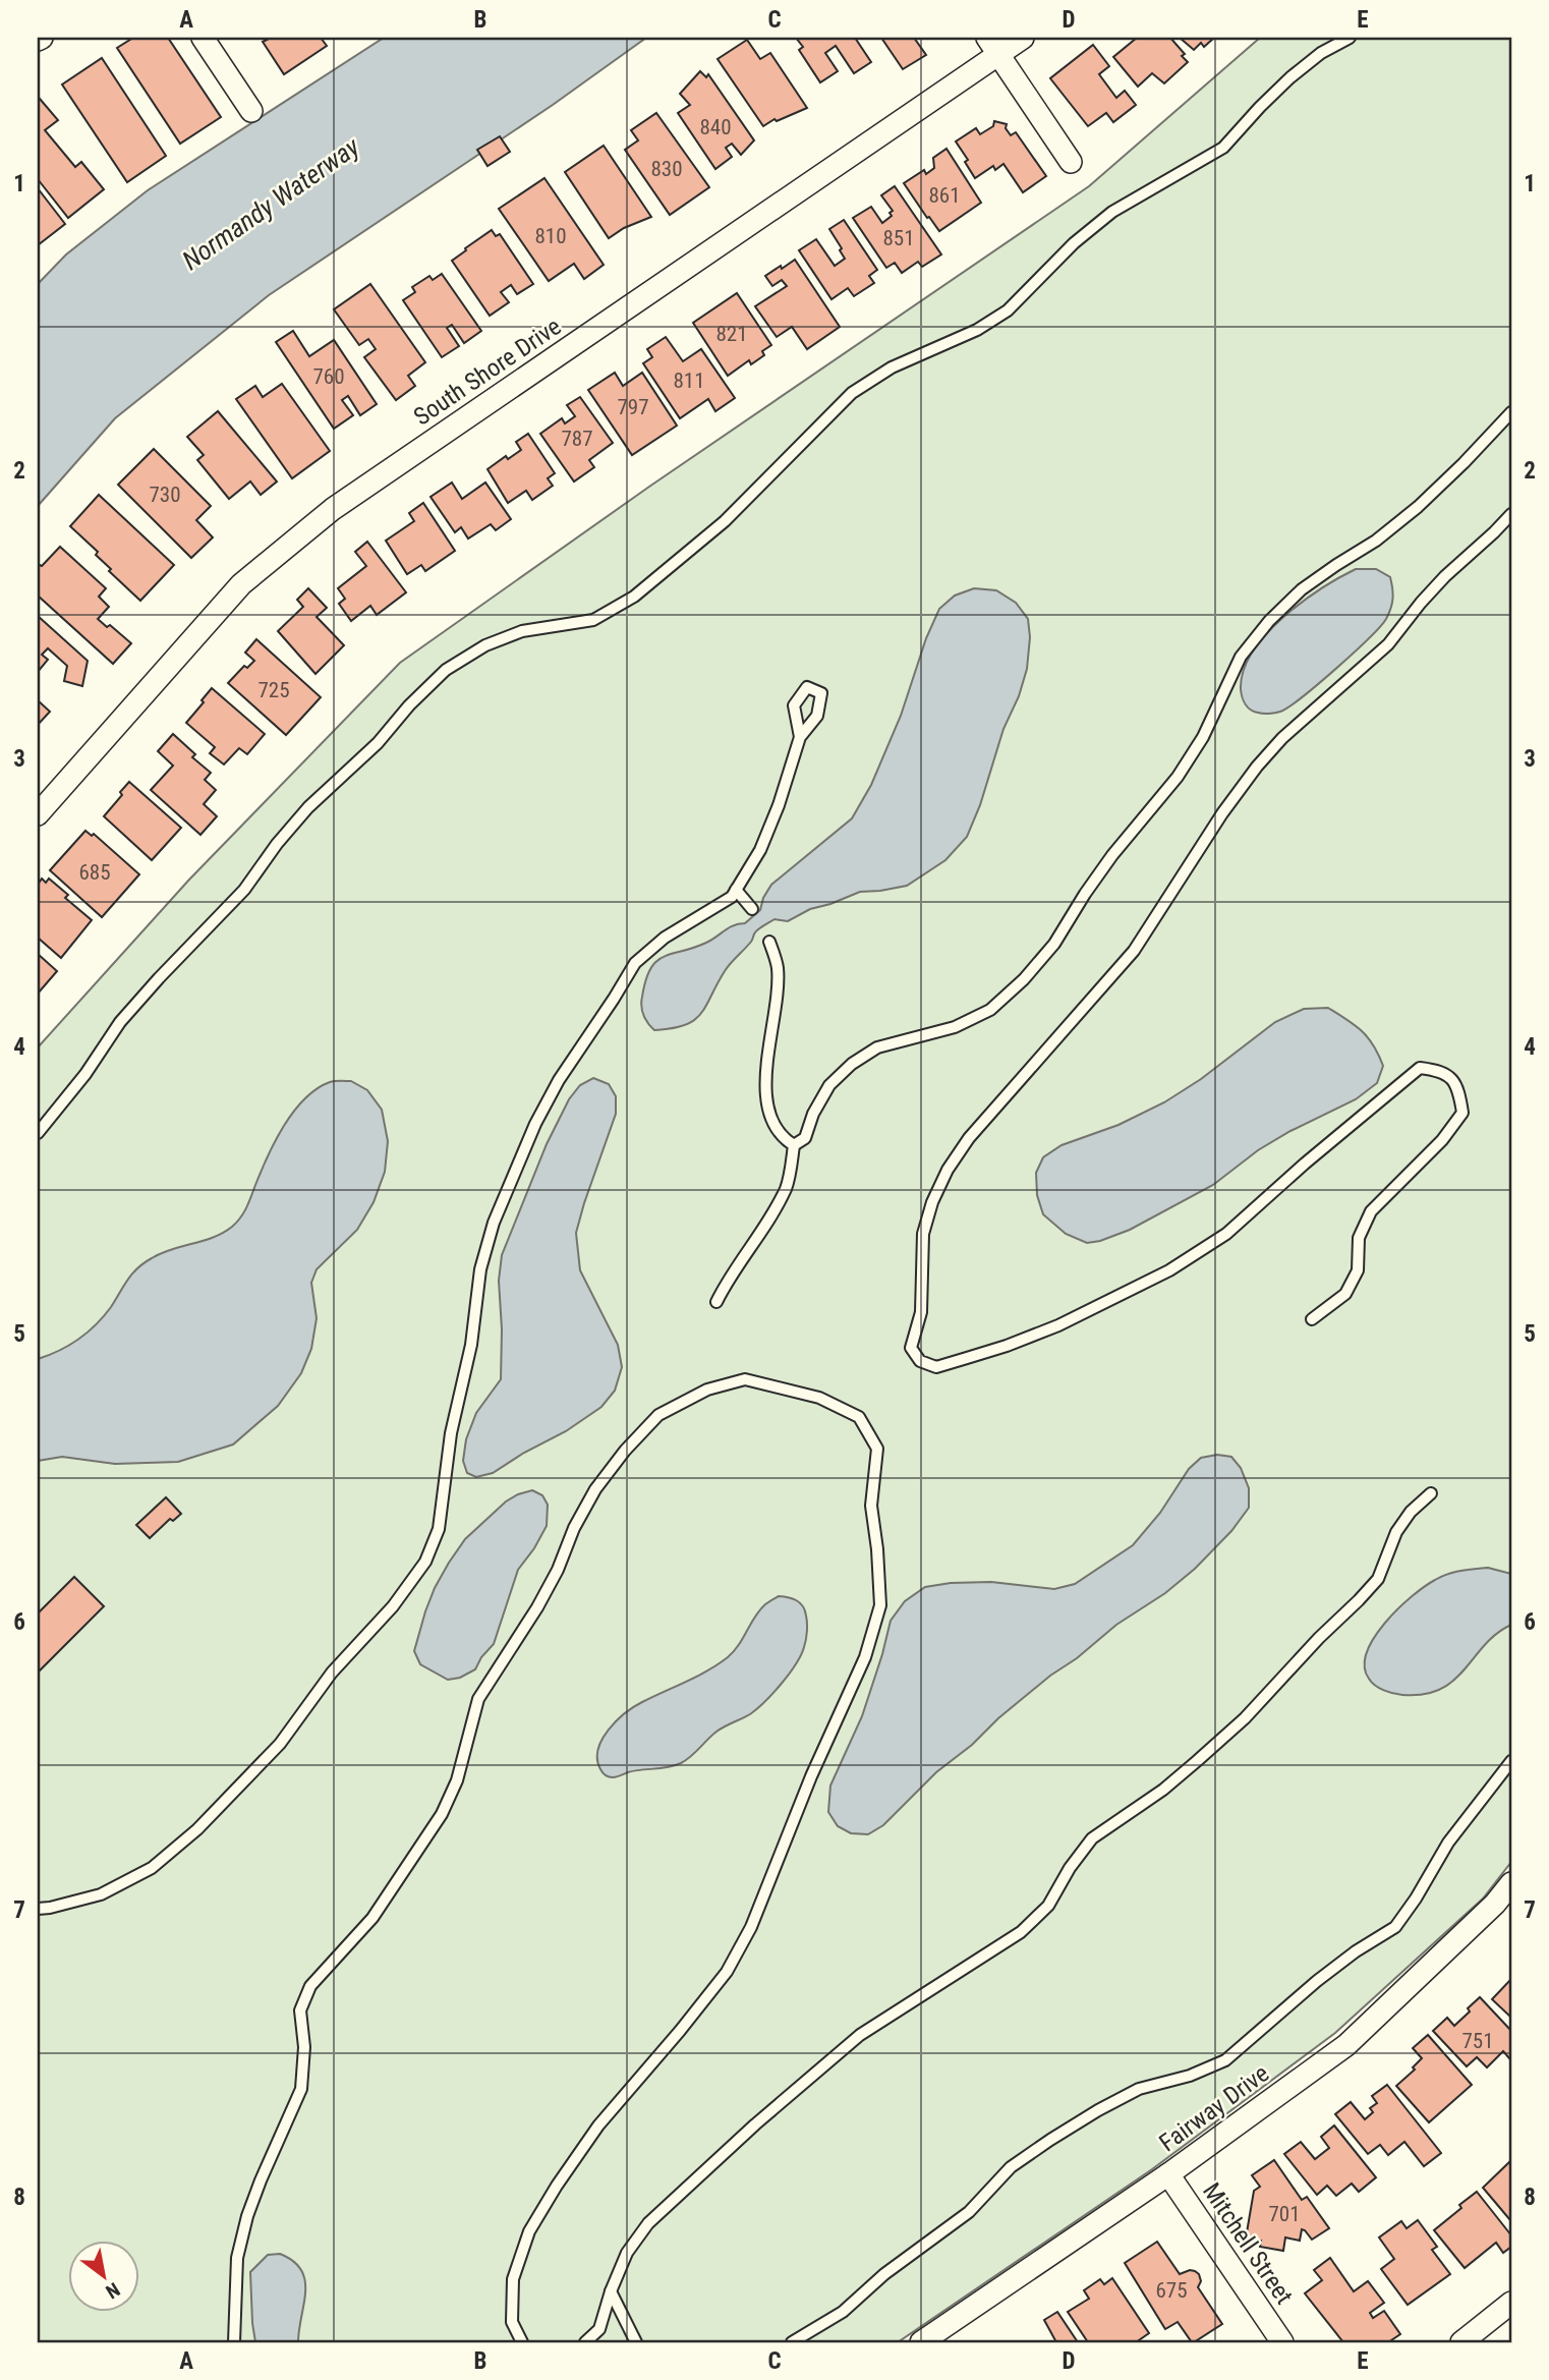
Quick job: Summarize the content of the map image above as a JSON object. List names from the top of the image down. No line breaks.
{"streets":{"street":["South Shore Drive","Fairway Drive","Mitchell Street"]},"crossings":[["Fairway Drive","Mitchell Street"]],"water":["Normandy Waterway"],"house_numbers":["840","830","861","810","851","821","760","811","797","787","730","725","685","751","701","675"],"north":"bottom right","grid":{"columns":["A","B","C","D","E"],"rows":["1","2","3","4","5","6","7","8"]}}
